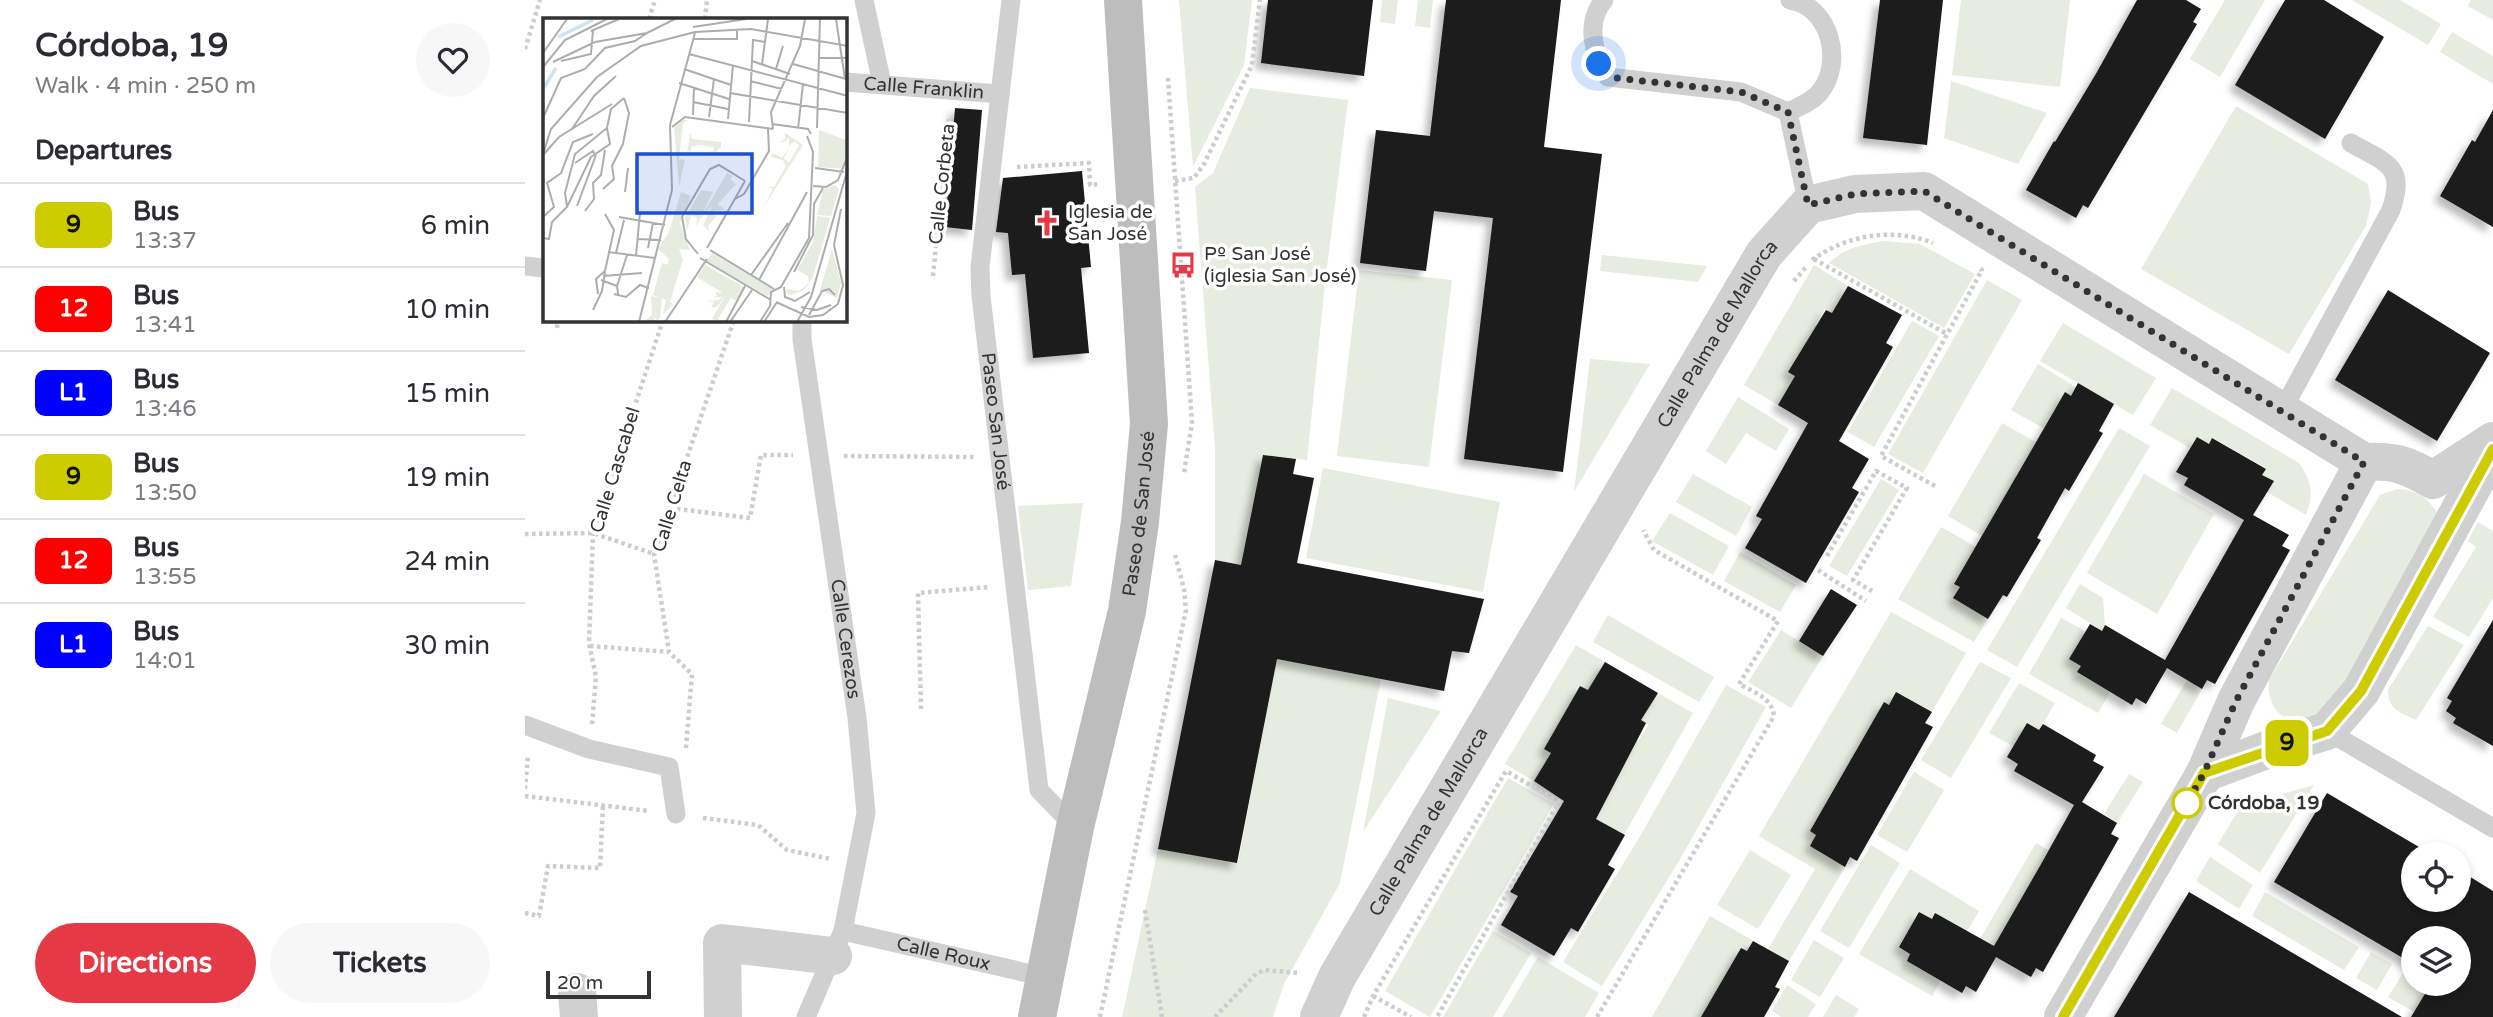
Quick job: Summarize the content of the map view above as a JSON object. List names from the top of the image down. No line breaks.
{"streets":{"street":["Calle Palma de Mallorca","Paseo de San José"],"lane":["Calle Franklin","Paseo San José","Calle Cerezos","Calle Roux"],"path":["Calle Corbeta","Calle Cascabel","Calle Celta"]},"crossings":[["Calle Franklin","Calle Corbeta"],["Calle Franklin","Paseo San José"],["Paseo San José","Paseo de San José"],["Paseo de San José","Calle Roux"],["Calle Cerezos","Calle Roux"]],"places":{"church":["Iglesia de San José"],"bus stop":["Pº San José (iglesia San José)"],"other":["Córdoba, 19"]},"lines":["bus line 9"],"scale_bar":"20 m","page":{"heading":[["Córdoba, 19","Walk · 4 min · 250 m"],"Departures"],"on_map":"9","list":[{"mark":"9","name":"Bus","note":"13:37","value":"6 min"},{"mark":"12","name":"Bus","note":"13:41","value":"10 min"},{"mark":"L1","name":"Bus","note":"13:46","value":"15 min"},{"mark":"9","name":"Bus","note":"13:50","value":"19 min"},{"mark":"12","name":"Bus","note":"13:55","value":"24 min"},{"mark":"L1","name":"Bus","note":"14:01","value":"30 min"}],"buttons":["Directions","Tickets"],"scale":"20 m"}}
